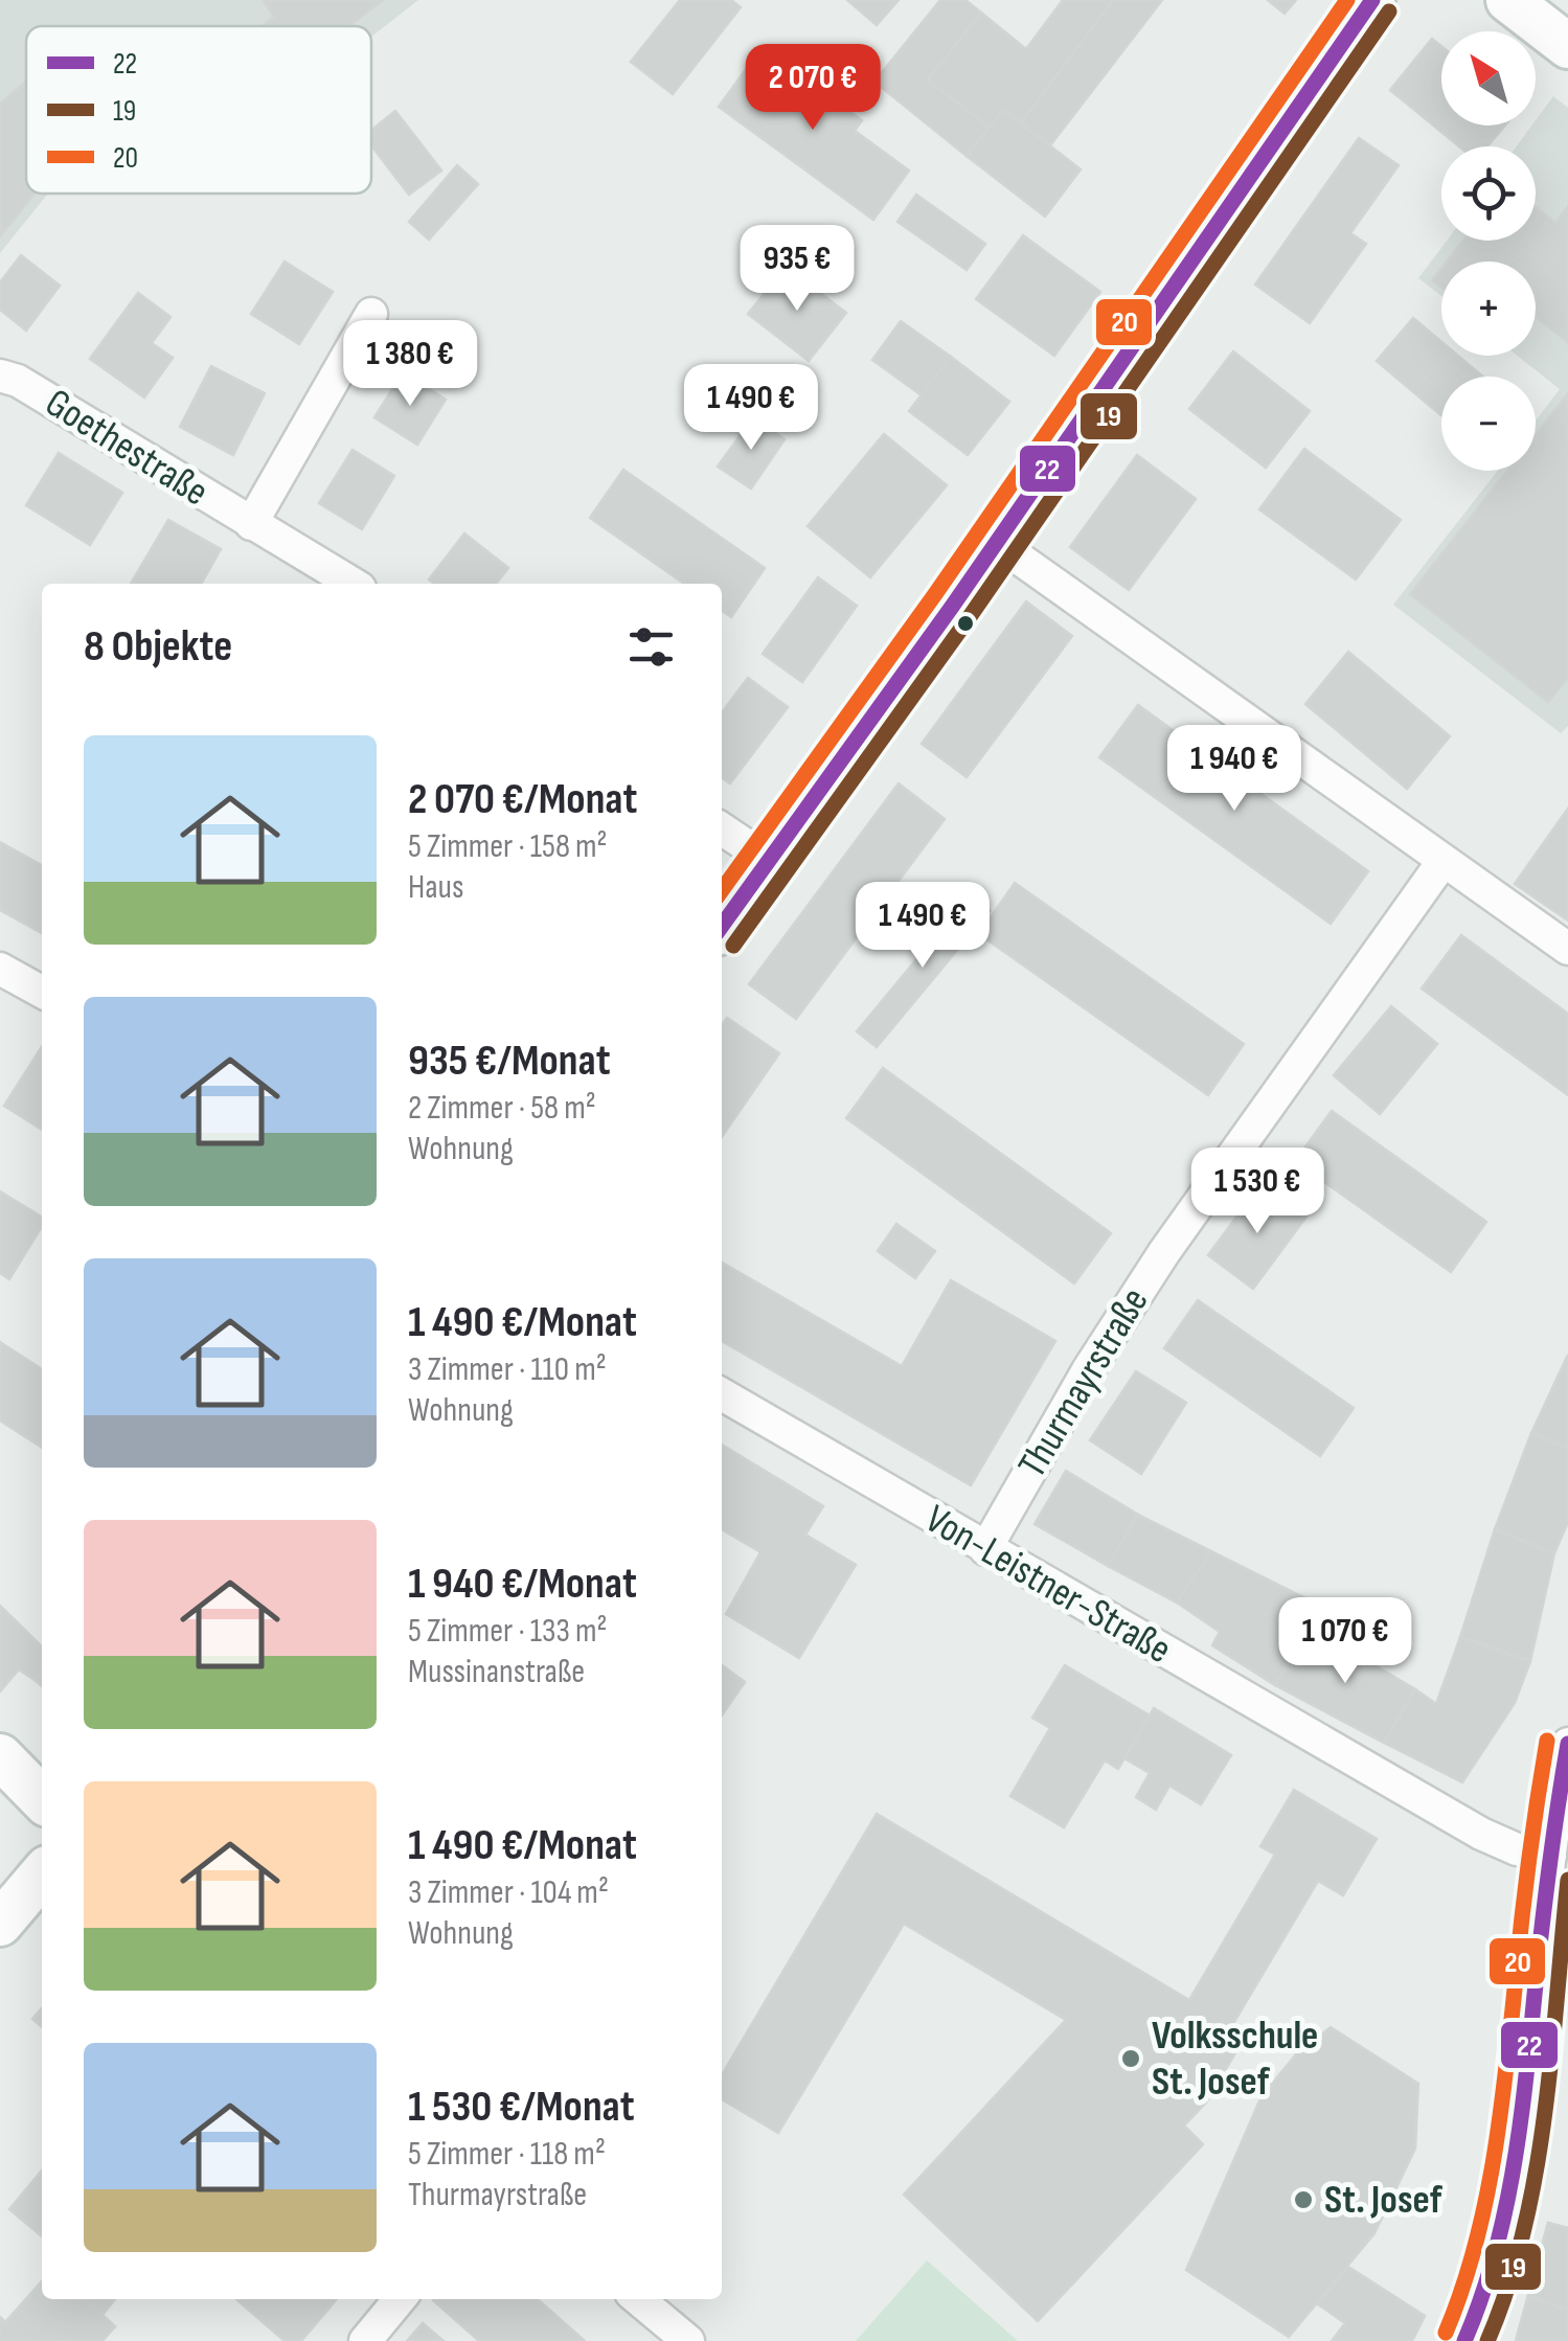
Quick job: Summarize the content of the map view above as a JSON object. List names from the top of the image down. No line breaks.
{"streets":{"street":["Goethestraße","Thurmayrstraße","Von-Leistner-Straße"]},"crossings":[["Thurmayrstraße","Von-Leistner-Straße"]],"places":["Volksschule St. Josef","St. Josef"],"lines":["transit line 22","transit line 20","transit line 19"],"legend":["22","19","20"],"north":"top left","page":{"map_buttons":["+","−"],"price":["2 070 €","935 €","1 380 €","1 490 €","1 940 €","1 490 €","1 530 €","1 070 €"],"heading":"8 Objekte","list":[{"name":"2 070 €/Monat","note":"5 Zimmer · 158 m² · Haus"},{"name":"935 €/Monat","note":"2 Zimmer · 58 m² · Wohnung"},{"name":"1 490 €/Monat","note":"3 Zimmer · 110 m² · Wohnung"},{"name":"1 940 €/Monat","note":"5 Zimmer · 133 m² · Mussinanstraße"},{"name":"1 490 €/Monat","note":"3 Zimmer · 104 m² · Wohnung"},{"name":"1 530 €/Monat","note":"5 Zimmer · 118 m² · Thurmayrstraße"}]}}
